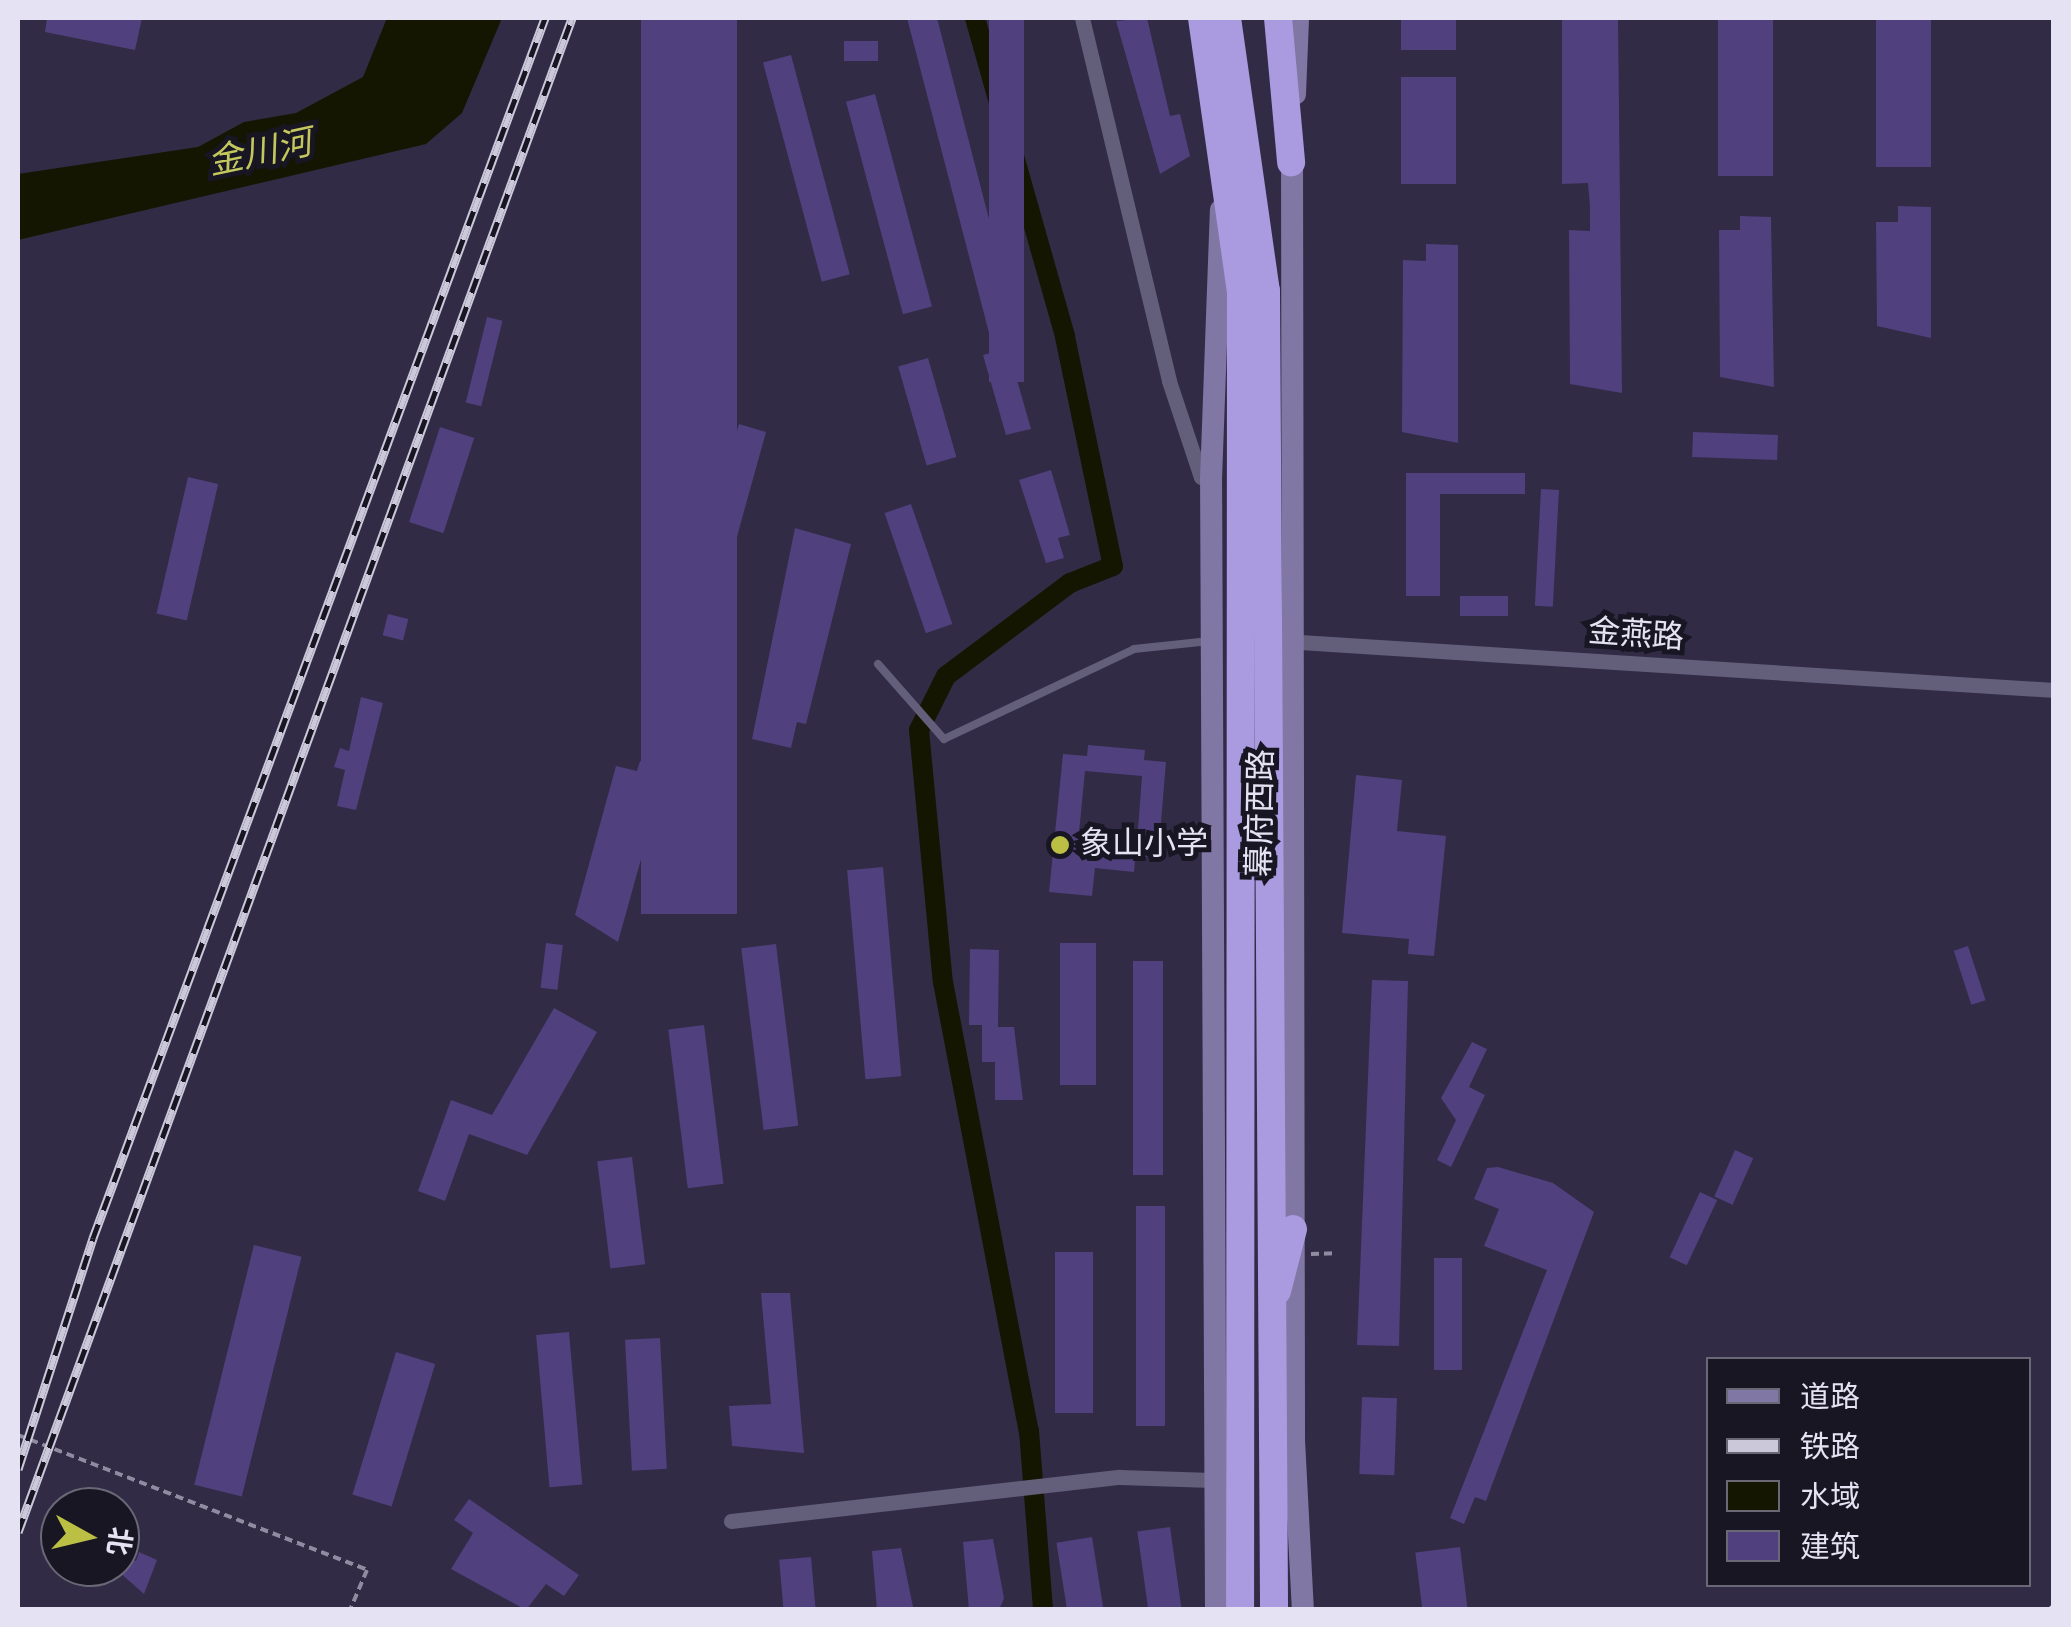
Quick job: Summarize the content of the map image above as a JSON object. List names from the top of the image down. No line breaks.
{"streets":{"highway":["幕府西路"],"street":["金燕路"]},"crossings":[["金燕路","幕府西路"]],"water":["金川河"],"places":["象山小学"],"legend":["道路","铁路","水域","建筑"],"north":"right"}
